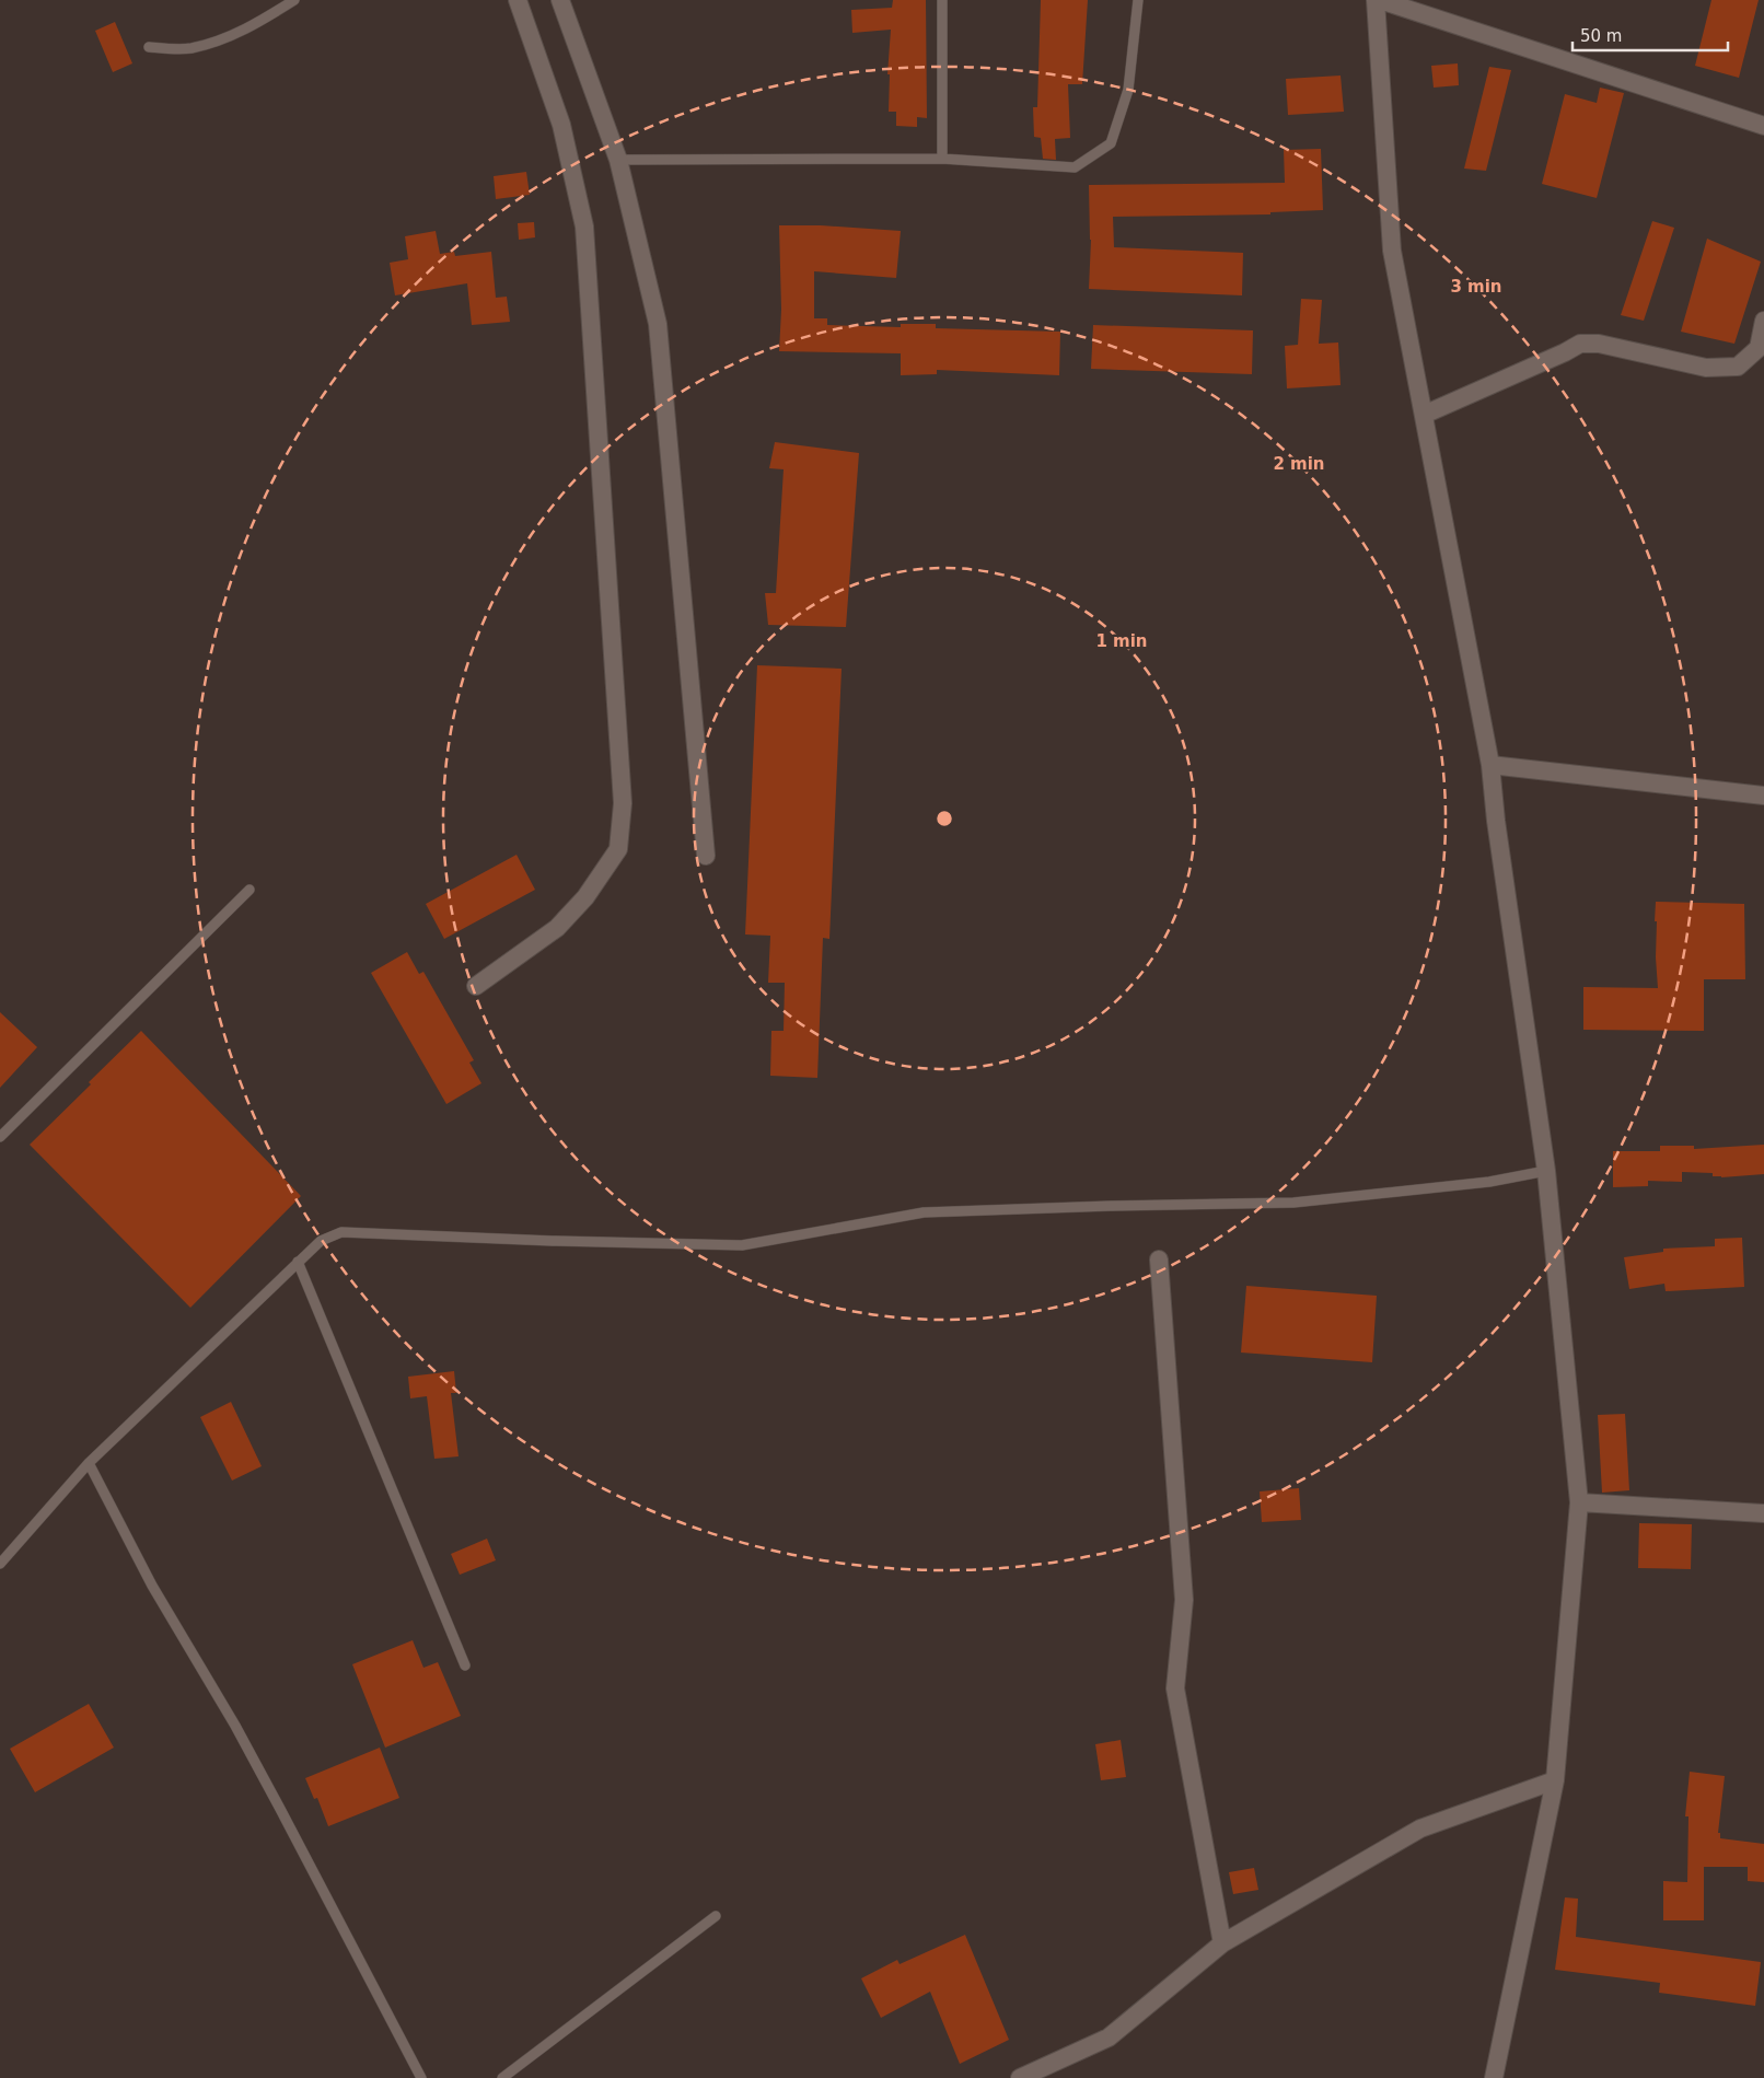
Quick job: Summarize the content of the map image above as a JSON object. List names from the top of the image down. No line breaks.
{"scale_bar":"50 m","rings":["3 min","2 min","1 min"]}
